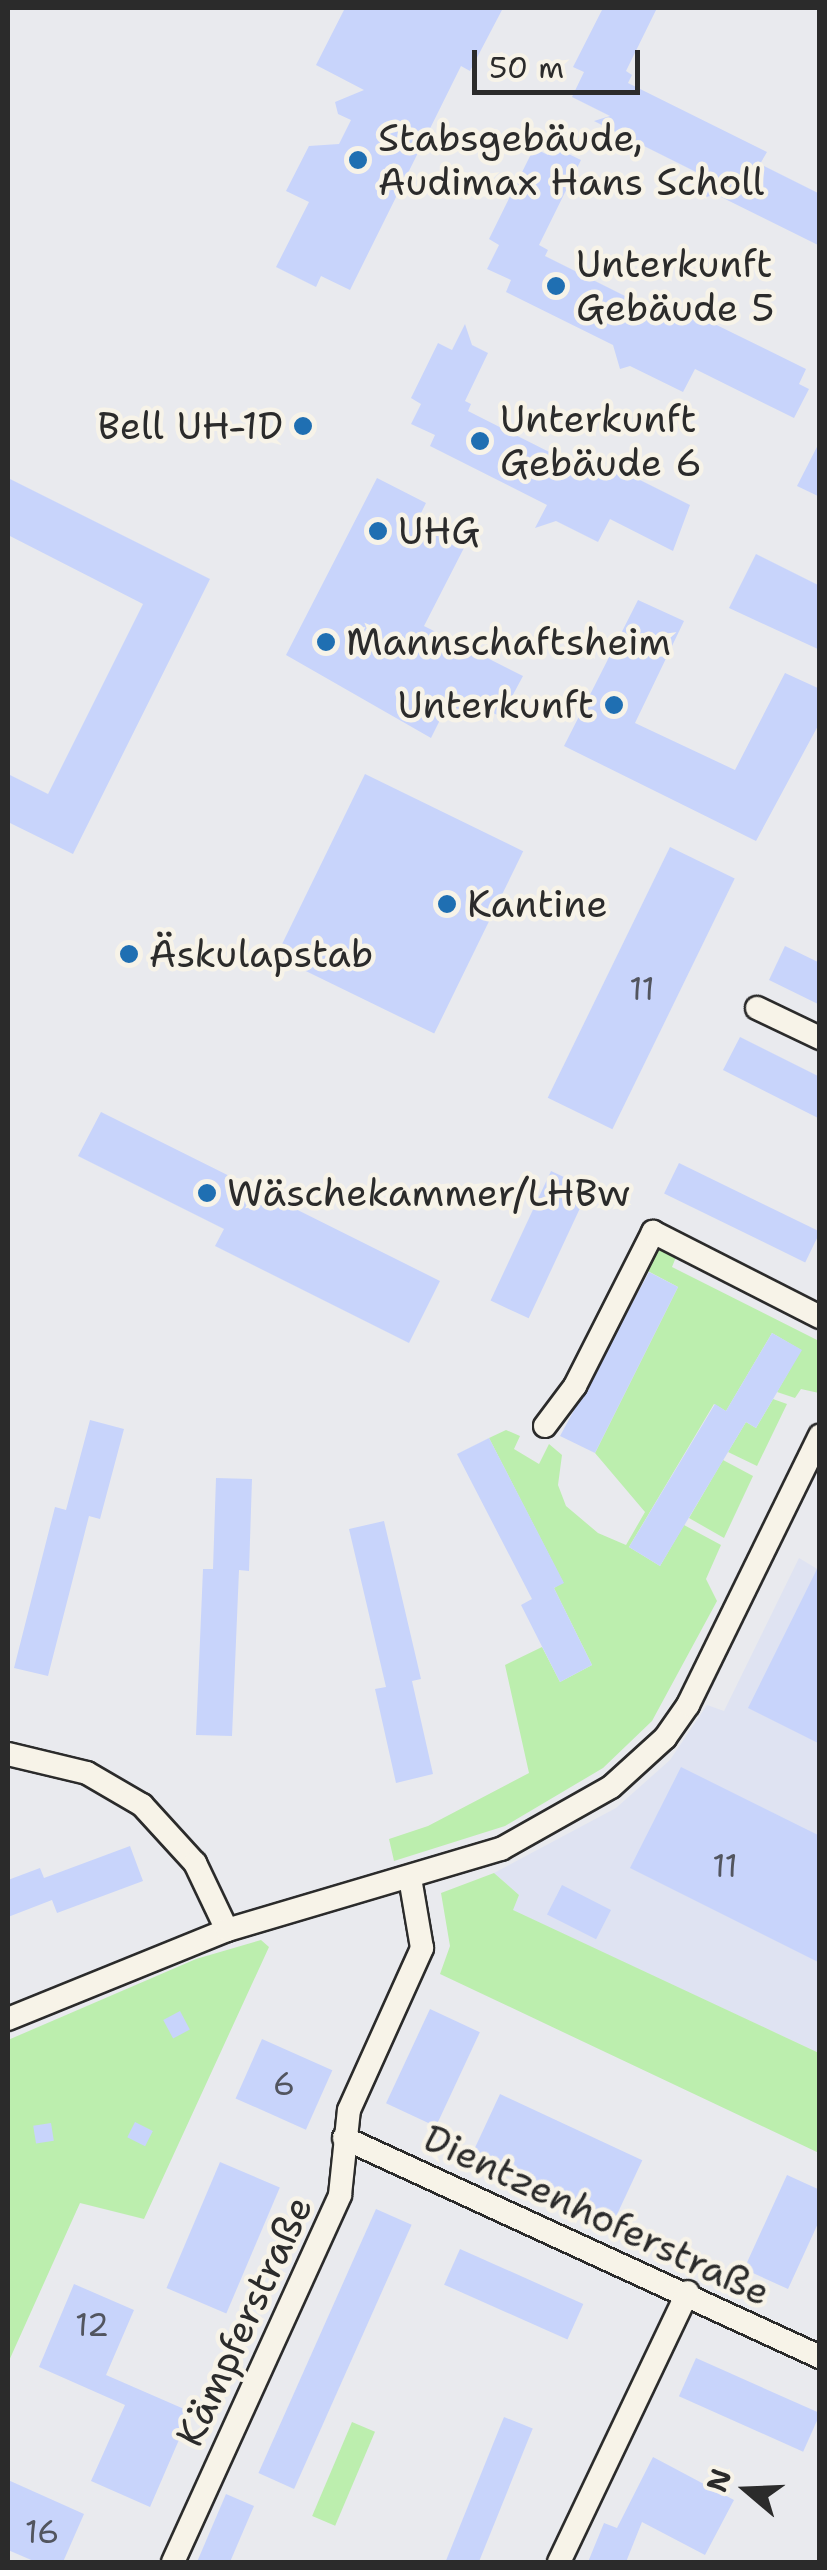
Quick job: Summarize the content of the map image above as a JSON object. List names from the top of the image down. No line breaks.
{"streets":{"street":["Dientzenhoferstraße","Kämpferstraße"]},"crossings":[["Dientzenhoferstraße","Kämpferstraße"]],"places":["Stabsgebäude, Audimax Hans Scholl","Unterkunft Gebäude 5","Bell UH-1D","Unterkunft Gebäude 6","UHG","Mannschaftsheim","Unterkunft","Kantine","Äskulapstab","Wäschekammer/LHBw"],"house_numbers":["11","11","6","12","16"],"scale_bar":"50 m","north":"left"}
